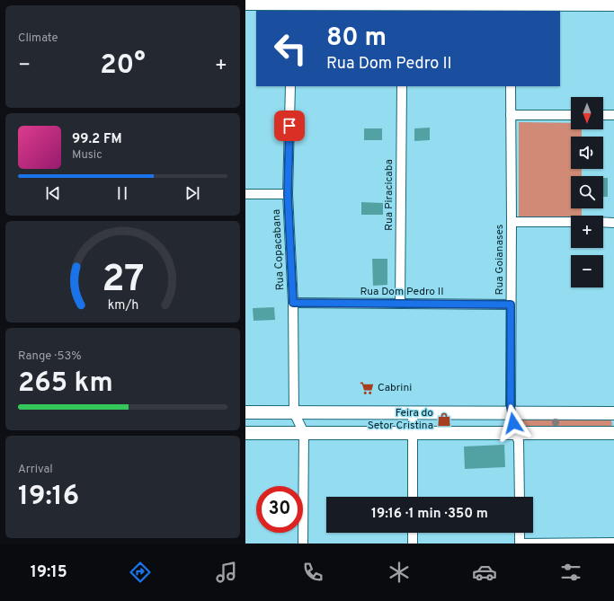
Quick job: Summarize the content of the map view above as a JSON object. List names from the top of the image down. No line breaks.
{"streets":{"street":["Rua Piracicaba","Rua Copacabana","Rua Goianases","Rua Dom Pedro II"]},"crossings":[["Rua Piracicaba","Rua Dom Pedro II"],["Rua Copacabana","Rua Dom Pedro II"],["Rua Goianases","Rua Dom Pedro II"]],"places":{"supermarket":["Cabrini"],"shop":["Feira do Setor Cristina"]},"north":"bottom","page":{"tile":["Climate",["Range · 53%","265 km"],["Arrival","19:16"]],"turn":["80 m","Rua Dom Pedro II"],"heat":["−","20°","+"],"map_buttons":["+","−"],"song":["99.2 FM","Music"],"limit":"30","trip":"19:16 · 1 min · 350 m","tabs":"19:15","gauge":["27","km/h"]}}
